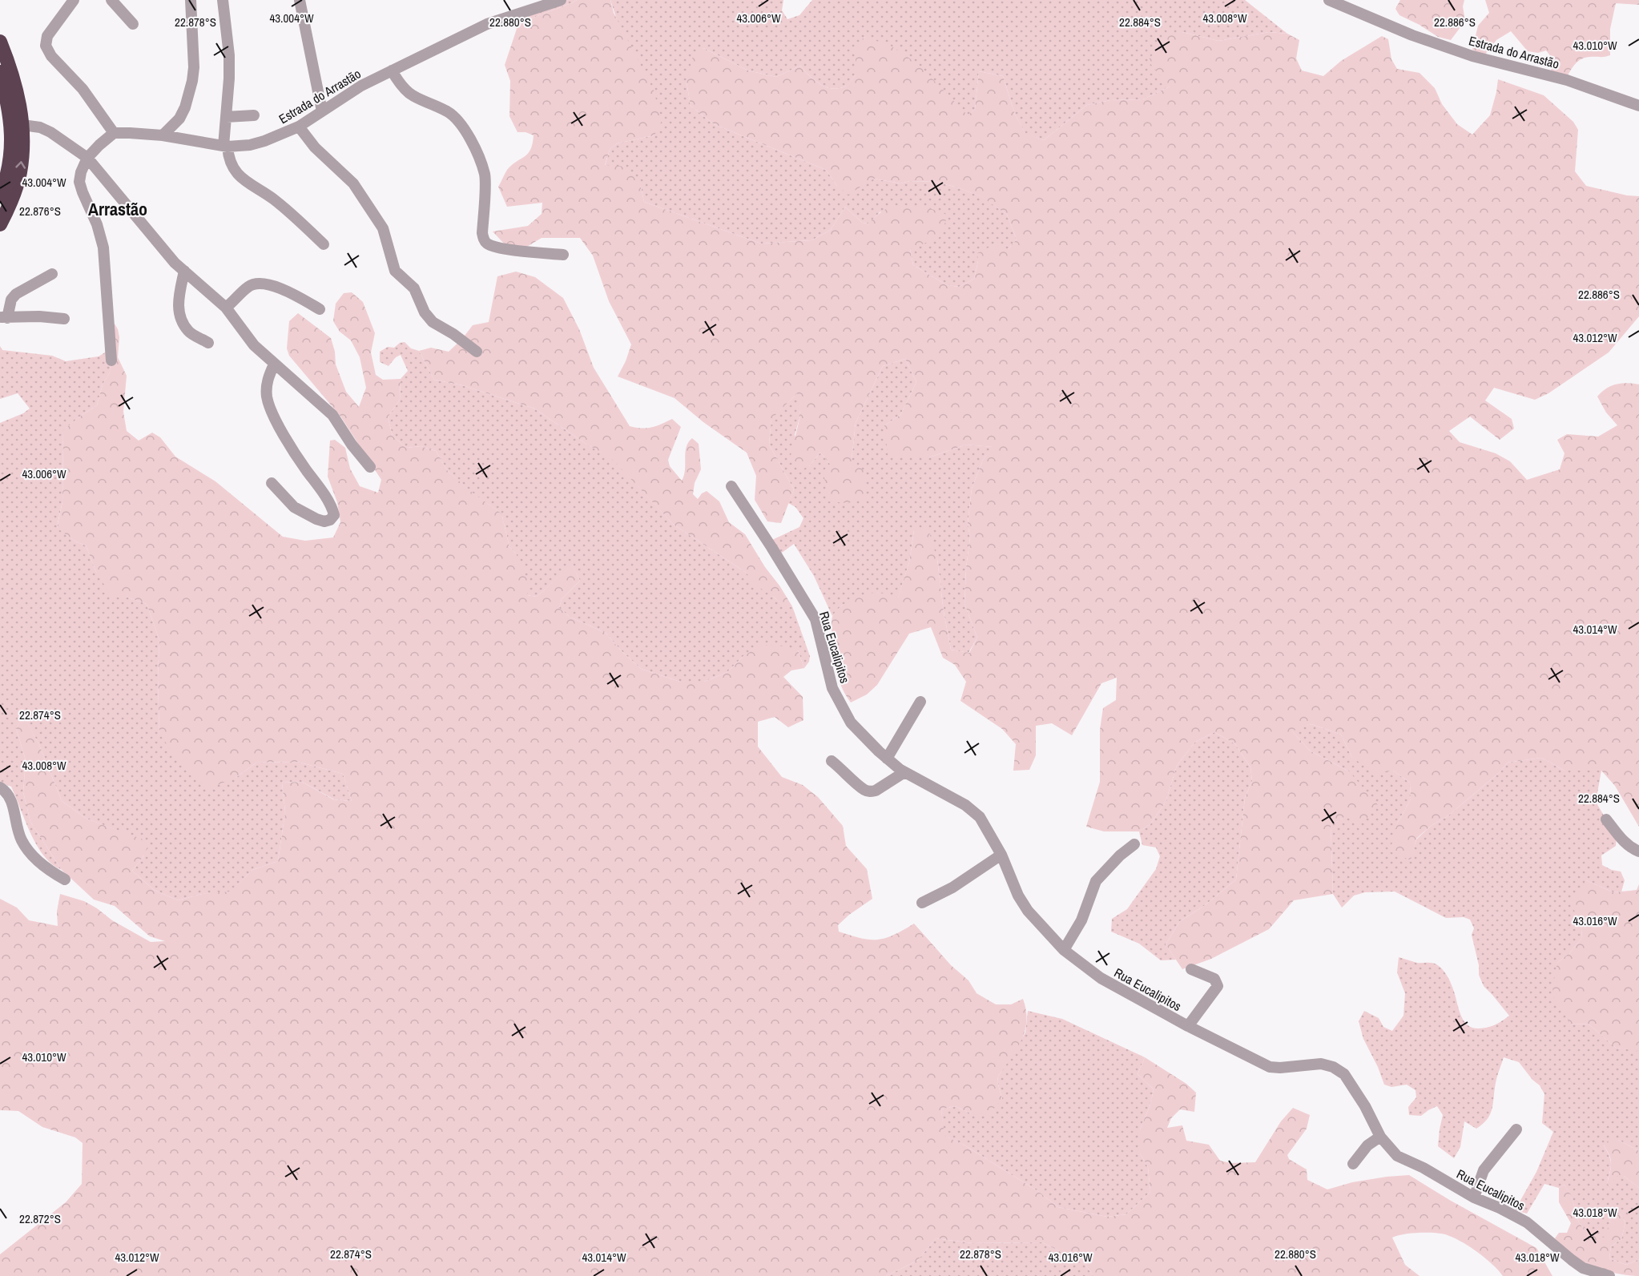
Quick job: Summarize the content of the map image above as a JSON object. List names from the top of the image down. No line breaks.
{"streets":{"street":["Estrada do Arrastão","Rua Eucalipitos"]},"districts":["Arrastão"],"coordinates":["43.008°W","43.004°W","43.006°W","22.878°S","22.880°S","22.884°S","22.886°S","43.010°W","22.876°S","43.012°W","43.014°W","22.874°S","43.016°W","43.018°W","22.872°S"]}
